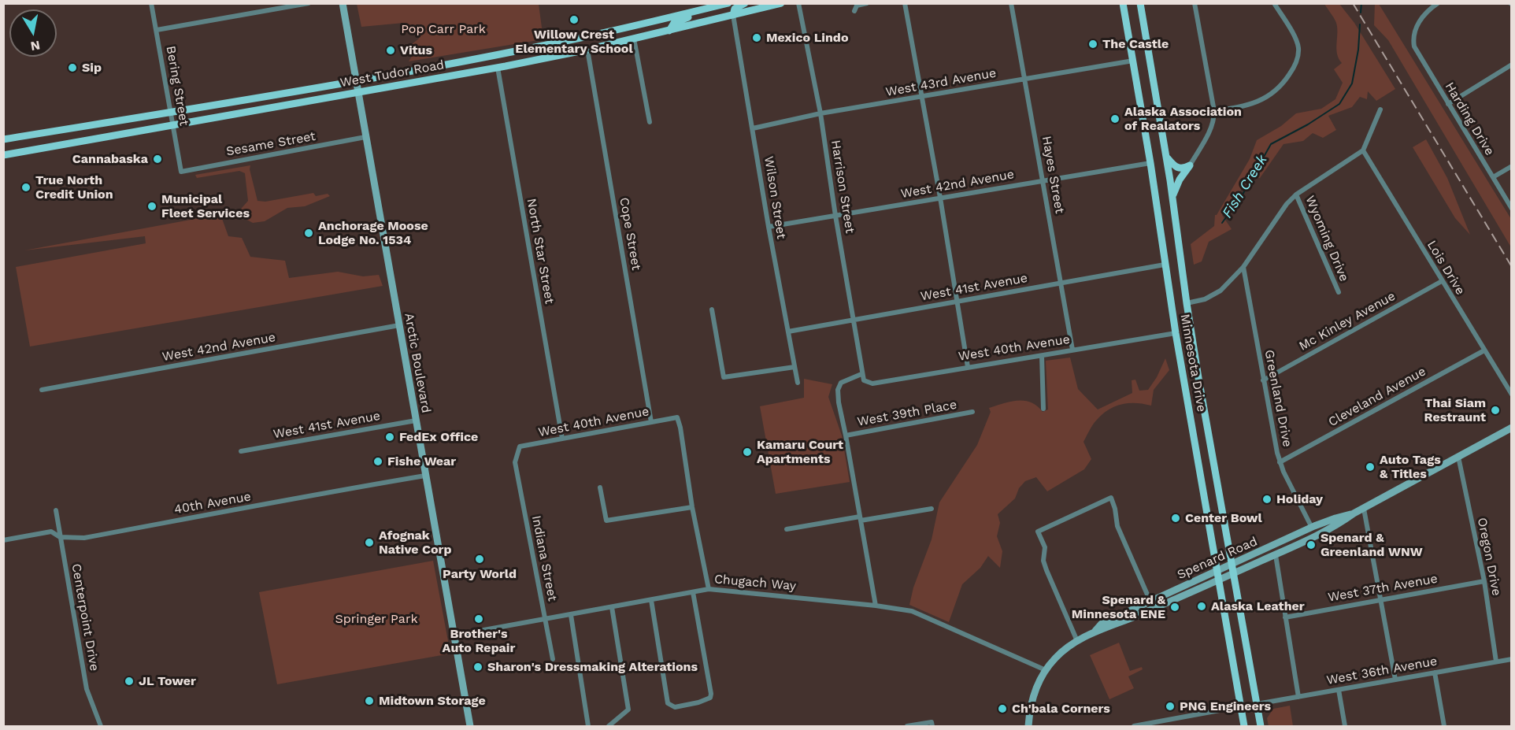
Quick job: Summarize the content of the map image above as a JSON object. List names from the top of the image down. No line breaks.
{"streets":{"main road":["West Tudor Road","Arctic Boulevard","Minnesota Drive","Spenard Road"],"street":["West 43rd Avenue","Bering Street","Harding Drive","Sesame Street","Hayes Street","West 42nd Avenue","Harrison Street","Wilson Street","Cope Street","Wyoming Drive","North Star Street","Lois Drive","West 41st Avenue","Mc Kinley Avenue","West 40th Avenue","Cleveland Avenue","Greenland Drive","West 39th Place","40th Avenue","Oregon Drive","Indiana Street","Chugach Way","West 37th Avenue","Centerpoint Drive","West 36th Avenue"]},"crossings":[["West Tudor Road","Bering Street"],["West Tudor Road","Wilson Street"],["West Tudor Road","Cope Street"],["West Tudor Road","North Star Street"],["West Tudor Road","Arctic Boulevard"],["West 43rd Avenue","Hayes Street"],["West 43rd Avenue","Harrison Street"],["West 43rd Avenue","Wilson Street"],["West 43rd Avenue","Minnesota Drive"],["Bering Street","Sesame Street"],["Sesame Street","Arctic Boulevard"],["Hayes Street","West 42nd Avenue"],["Hayes Street","West 41st Avenue"],["Hayes Street","West 40th Avenue"],["West 42nd Avenue","Harrison Street"],["West 42nd Avenue","Wilson Street"],["West 42nd Avenue","Arctic Boulevard"],["West 42nd Avenue","Minnesota Drive"],["Harrison Street","West 41st Avenue"],["Harrison Street","West 40th Avenue"],["Wilson Street","West 41st Avenue"],["Cope Street","West 40th Avenue"],["North Star Street","West 40th Avenue"],["Lois Drive","Mc Kinley Avenue"],["Lois Drive","Cleveland Avenue"],["West 41st Avenue","Arctic Boulevard"],["West 41st Avenue","Minnesota Drive"],["Mc Kinley Avenue","Greenland Drive"],["West 40th Avenue","Minnesota Drive"],["West 40th Avenue","Indiana Street"],["Arctic Boulevard","40th Avenue"],["Arctic Boulevard","Chugach Way"],["Minnesota Drive","Spenard Road"],["Minnesota Drive","West 36th Avenue"],["Cleveland Avenue","Greenland Drive"],["Greenland Drive","Spenard Road"],["40th Avenue","Centerpoint Drive"],["Oregon Drive","Spenard Road"],["Oregon Drive","West 37th Avenue"],["Oregon Drive","West 36th Avenue"],["Indiana Street","Chugach Way"],["Spenard Road","Chugach Way"]],"water":["Fish Creek"],"parks":["Pop Carr Park","Springer Park"],"places":["Willow Crest Elementary School","Mexico Lindo","The Castle","Vitus","Sip","Alaska Association of Realators","Cannabaska","True North Credit Union","Municipal Fleet Services","Anchorage Moose Lodge No. 1534","Thai Siam Restraunt","FedEx Office","Kamaru Court Apartments","Fishe Wear","Auto Tags & Titles","Holiday","Center Bowl","Afognak Native Corp","Spenard & Greenland WNW","Party World","Alaska Leather","Spenard & Minnesota ENE","Brother's Auto Repair","Sharon's Dressmaking Alterations","JL Tower","Midtown Storage","PNG Engineers","Ch'bala Corners"],"north":"bottom"}
